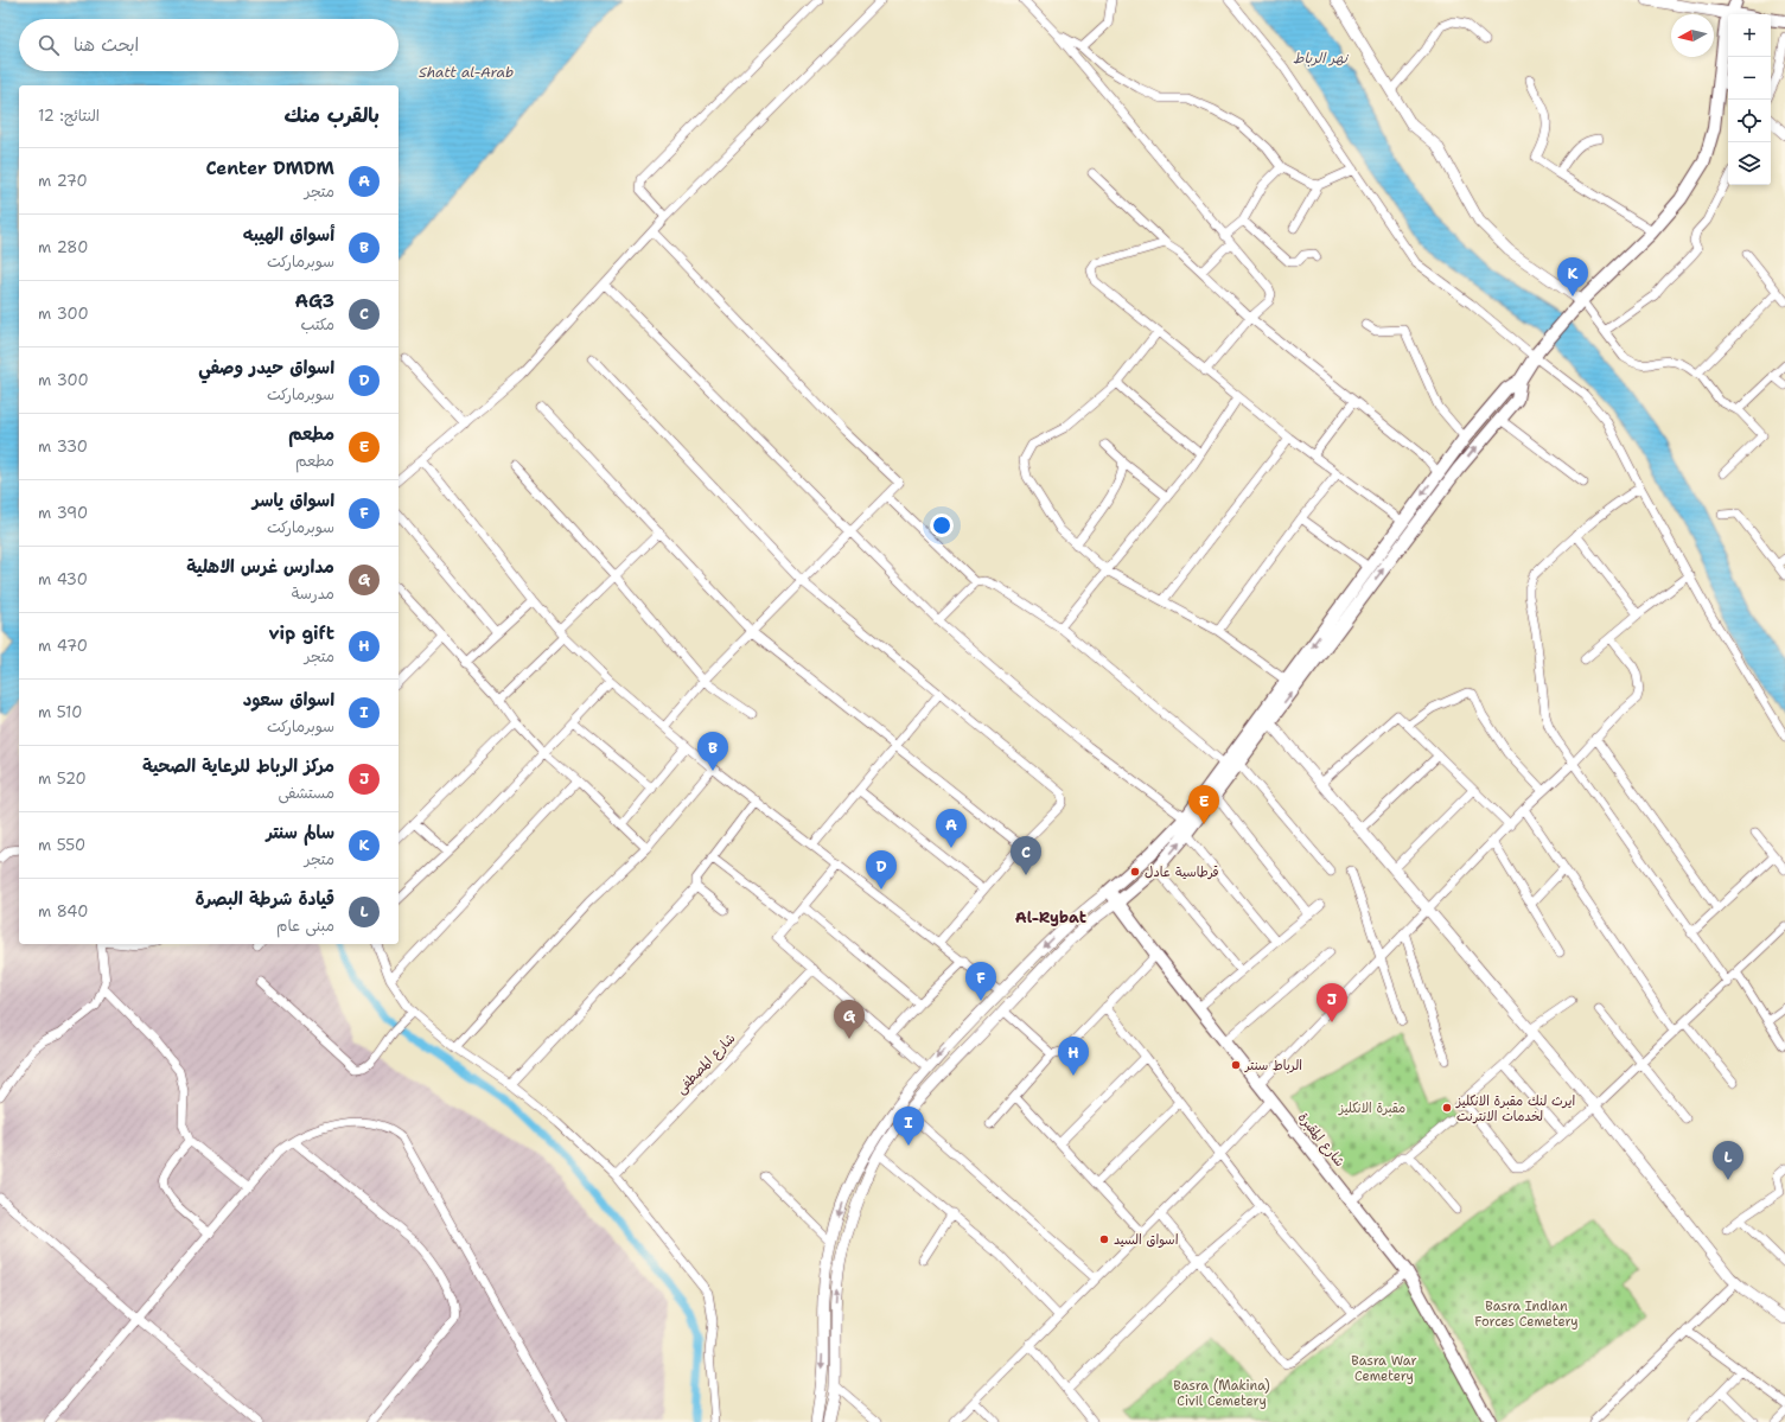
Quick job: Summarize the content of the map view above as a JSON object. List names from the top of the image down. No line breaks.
{"streets":{"main road":["شارع المقبرة"],"street":["شارع المصطفى"]},"districts":["Al-Rybat"],"water":["نهر الرباط","Shatt al-Arab"],"parks":["مقبرة الانكليز","Basra Indian Forces Cemetery","Basra War Cemetery","Basra (Makina) Civil Cemetery"],"places":["قرطاسية عادل","الرباط سنتر","ايرث لنك مقبرة الانكليز لخدمات الانترنت","اسواق السيد"],"north":"left","page":{"map_buttons":["+","−"],"search":"ابحث هنا","heading":["بالقرب منك","النتائج: 12"],"list":[{"mark":"A","name":"Center DMDM","note":"متجر","value":"270 m"},{"mark":"B","name":"أسواق الهيبه","note":"سوبرماركت","value":"280 m"},{"mark":"C","name":"AG3","note":"مكتب","value":"300 m"},{"mark":"D","name":"اسواق حيدر وصفي","note":"سوبرماركت","value":"300 m"},{"mark":"E","name":"مطعم","note":"مطعم","value":"330 m"},{"mark":"F","name":"اسواق ياسر","note":"سوبرماركت","value":"390 m"},{"mark":"G","name":"مدارس غرس الاهلية","note":"مدرسة","value":"430 m"},{"mark":"H","name":"vip gift","note":"متجر","value":"470 m"},{"mark":"I","name":"اسواق سعود","note":"سوبرماركت","value":"510 m"},{"mark":"J","name":"مركز الرباط للرعاية الصحية","note":"مستشفى","value":"520 m"},{"mark":"K","name":"سالم سنتر","note":"متجر","value":"550 m"},{"mark":"L","name":"قيادة شرطة البصرة","note":"مبنى عام","value":"840 m"}],"pins":["K","B","E","A","C","D","F","J","G","H","I","L"]}}
